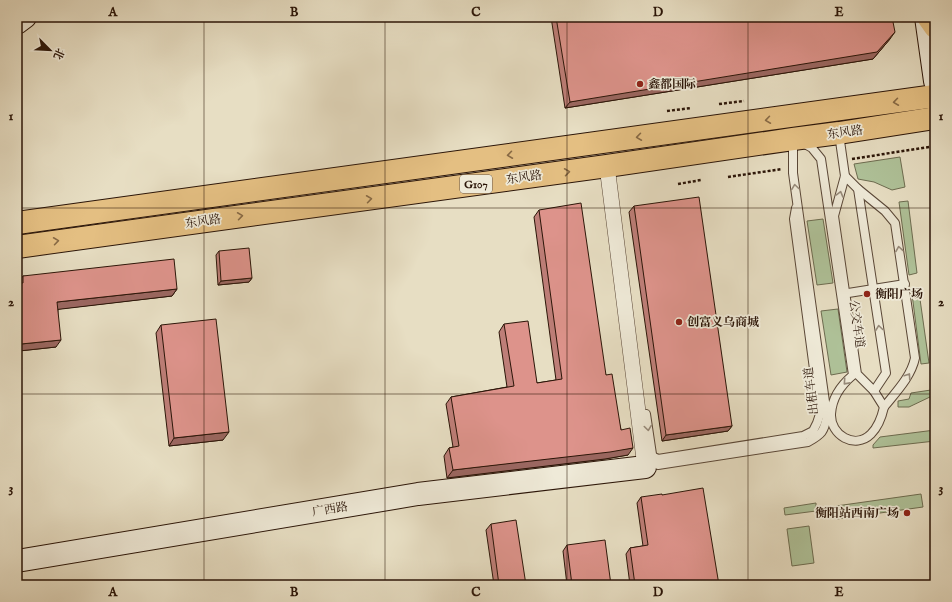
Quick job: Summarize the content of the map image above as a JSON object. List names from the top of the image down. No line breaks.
{"streets":{"highway":["东风路","G107"],"street":["广西路"],"lane":["公交车道","出租车道"]},"crossings":[["东风路","公交车道"],["东风路","出租车道"],["公交车道","出租车道"],["出租车道","广西路"]],"places":["鑫都国际","衡阳广场","创富义乌商城","衡阳站西南广场"],"north":"bottom right","grid":{"columns":["A","B","C","D","E"],"rows":["1","2","3"]}}
